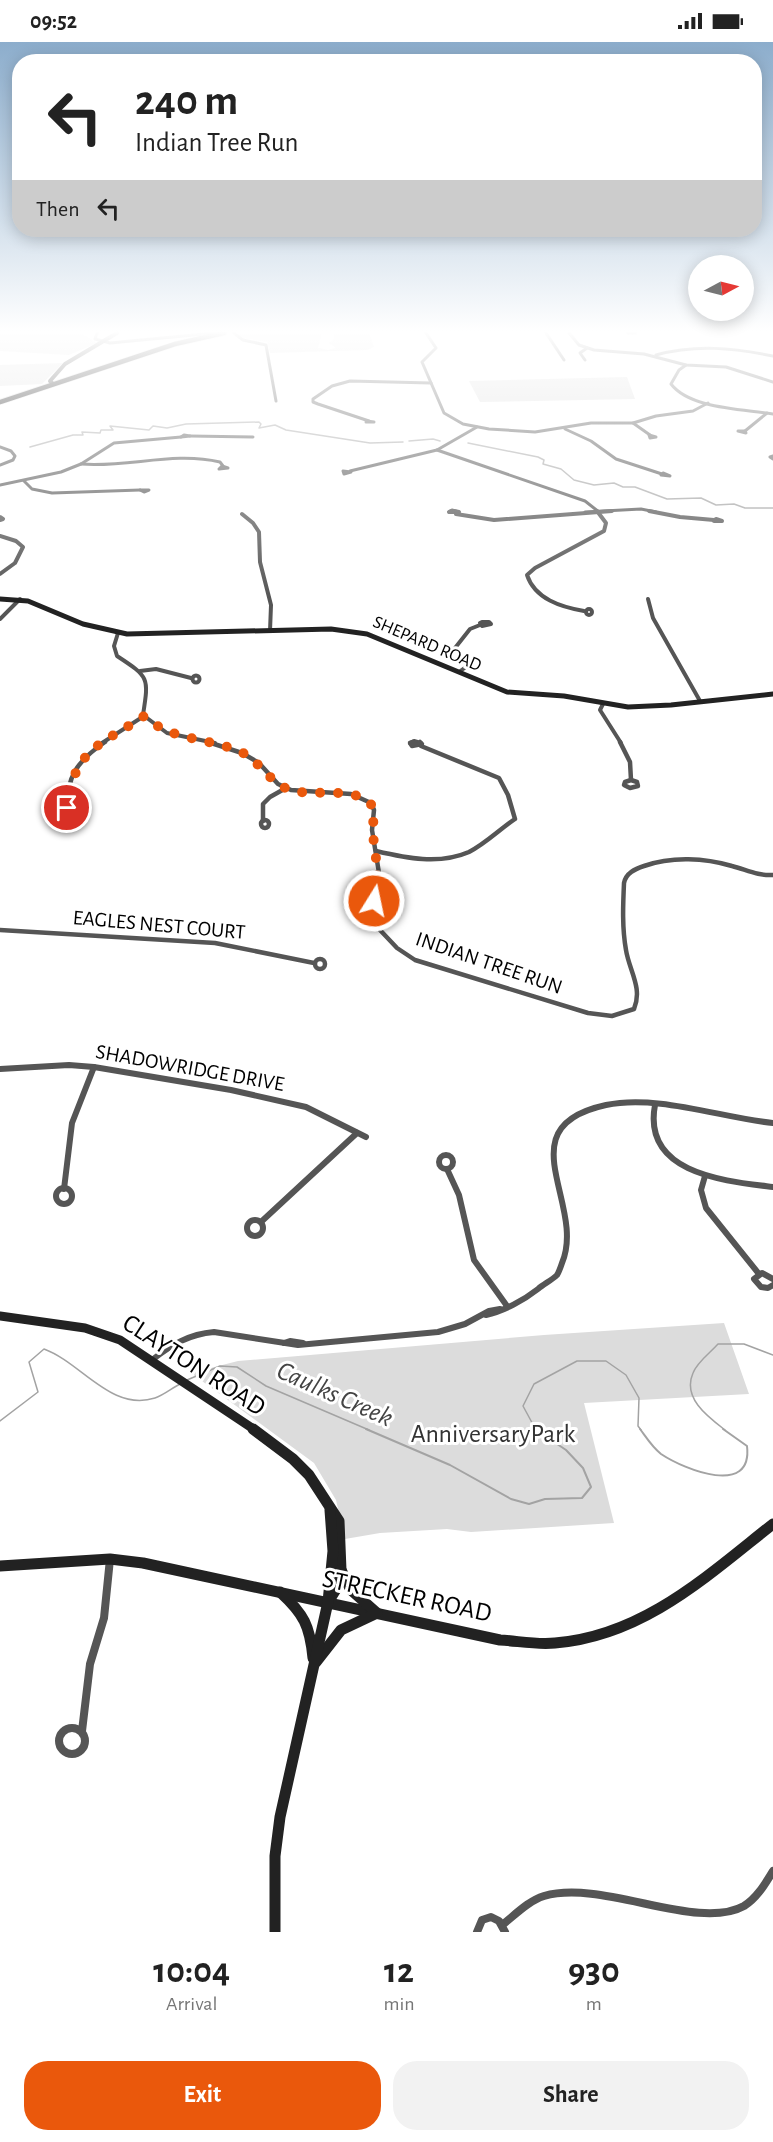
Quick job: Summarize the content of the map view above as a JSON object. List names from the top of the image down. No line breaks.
{"streets":{"street":["SHEPARD ROAD","EAGLES NEST COURT","INDIAN TREE RUN","SHADOWRIDGE DRIVE","CLAYTON ROAD","STRECKER ROAD"]},"crossings":[["CLAYTON ROAD","STRECKER ROAD"]],"water":["Caulks Creek"],"parks":["AnniversaryPark"],"north":"right","page":{"status":"09:52","turn":["240 m","Indian Tree Run"],"then":"Then","eta":["10:04","Arrival","12","min","930","m"],"buttons":["Exit","Share"]}}
